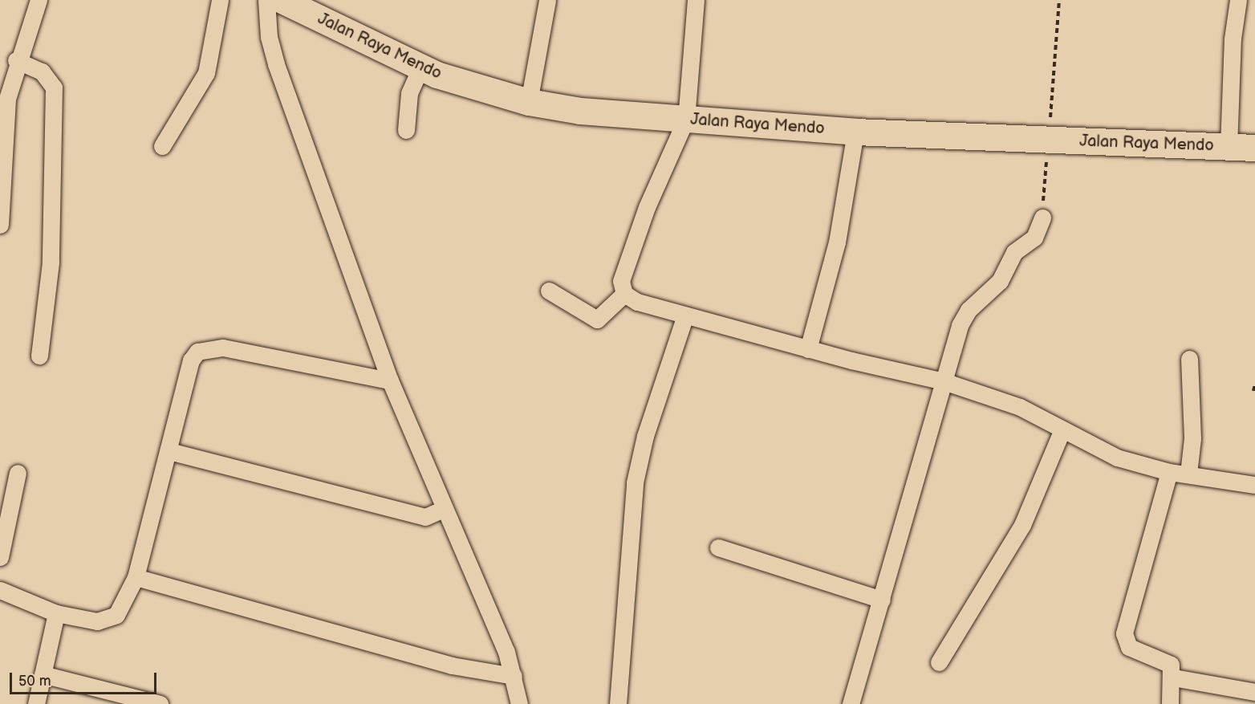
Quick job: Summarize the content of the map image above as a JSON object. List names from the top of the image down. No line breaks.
{"streets":{"highway":["Jalan Raya Mendo"]},"scale_bar":"50 m"}
